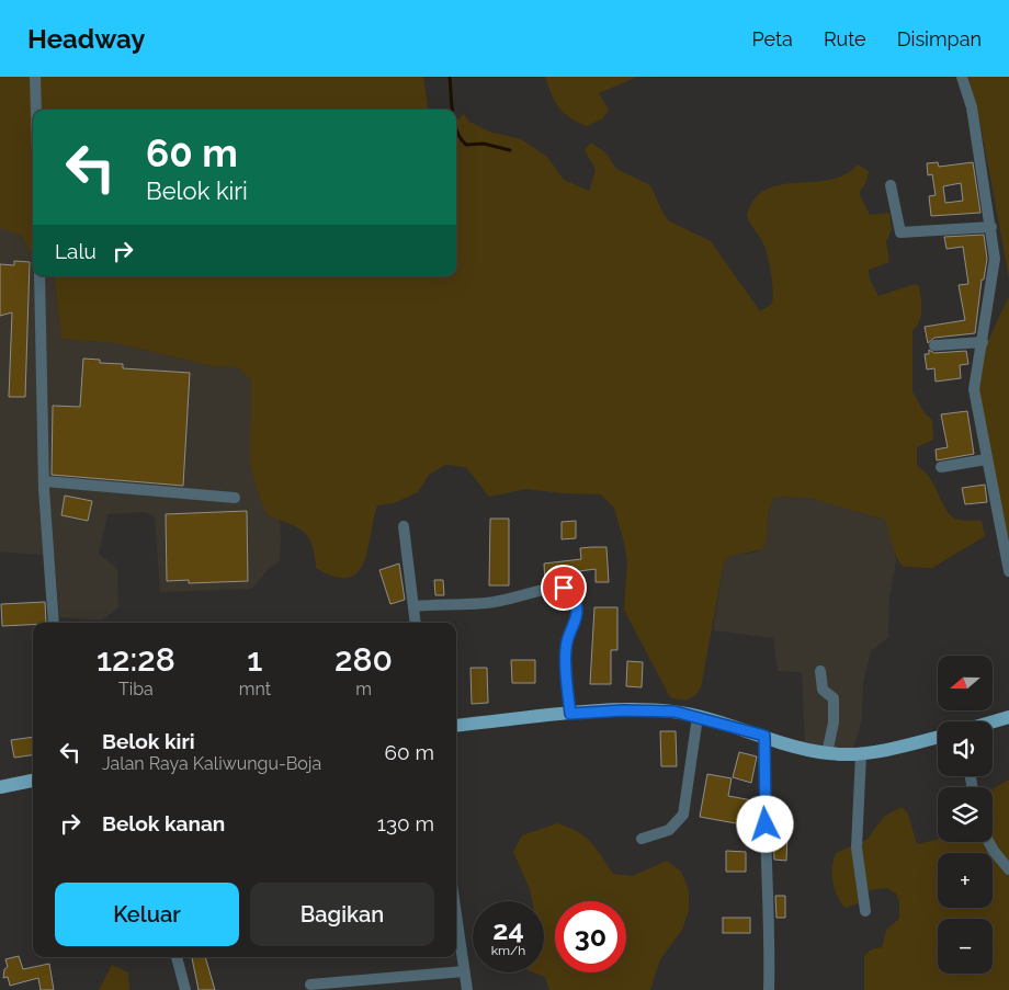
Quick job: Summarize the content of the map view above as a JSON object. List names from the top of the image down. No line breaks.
{"north":"left","page":{"header":"Headway","nav":["Peta","Rute","Disimpan"],"turn":["60 m","Belok kiri"],"then":"Lalu","eta":["12:28","Tiba","1","mnt","280","m"],"map_buttons":["+","−"],"list":[{"name":"Belok kiri","note":"Jalan Raya Kaliwungu-Boja","value":"60 m"},{"name":"Belok kanan","value":"130 m"}],"buttons":["Keluar","Bagikan"],"speed":"24 km/h","limit":"30"}}
